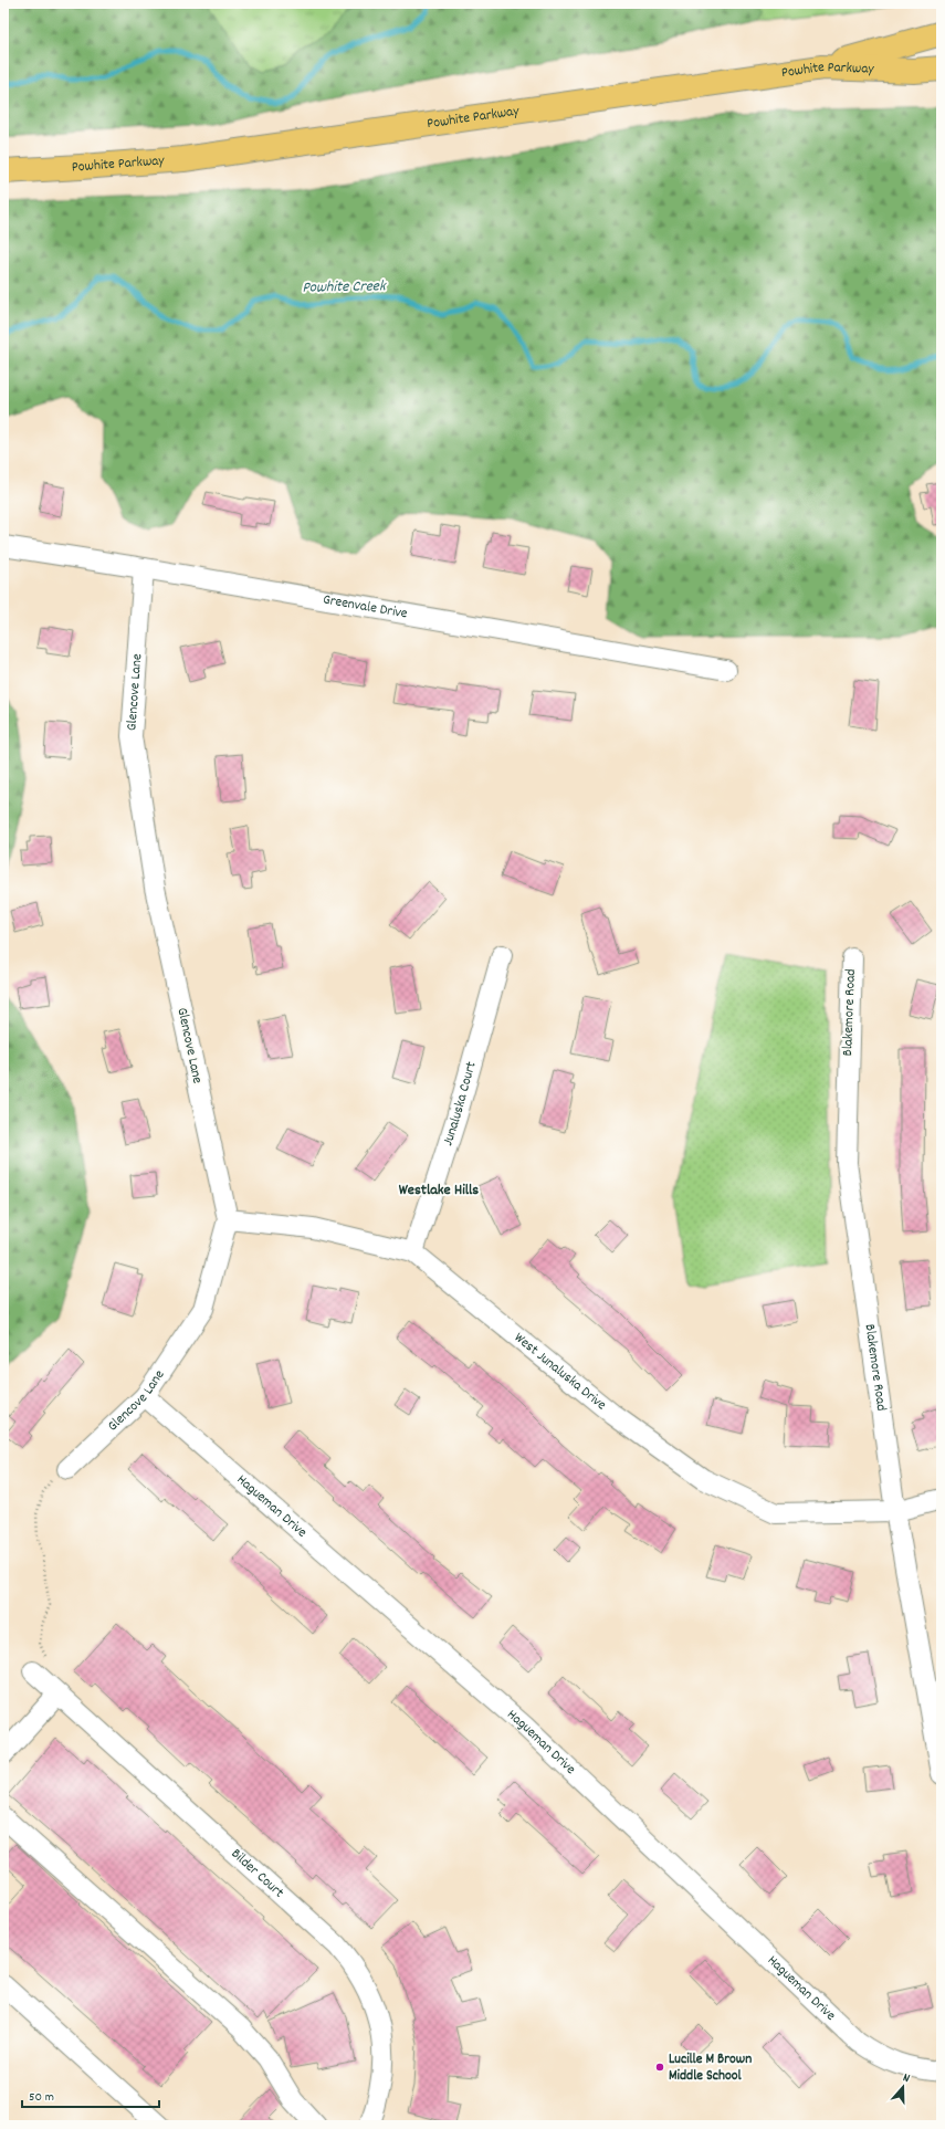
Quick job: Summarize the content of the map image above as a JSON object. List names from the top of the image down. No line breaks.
{"streets":{"highway":["Powhite Parkway"],"street":["Greenvale Drive","Glencove Lane","Blakemore Road","Junaluska Court","West Junaluska Drive","Hagueman Drive","Bilder Court"]},"crossings":[["Greenvale Drive","Glencove Lane"],["Glencove Lane","West Junaluska Drive"],["Glencove Lane","Hagueman Drive"],["Blakemore Road","West Junaluska Drive"],["Junaluska Court","West Junaluska Drive"]],"districts":["Westlake Hills"],"water":["Powhite Creek"],"places":["Lucille M Brown Middle School"],"scale_bar":"50 m","north":"top"}
